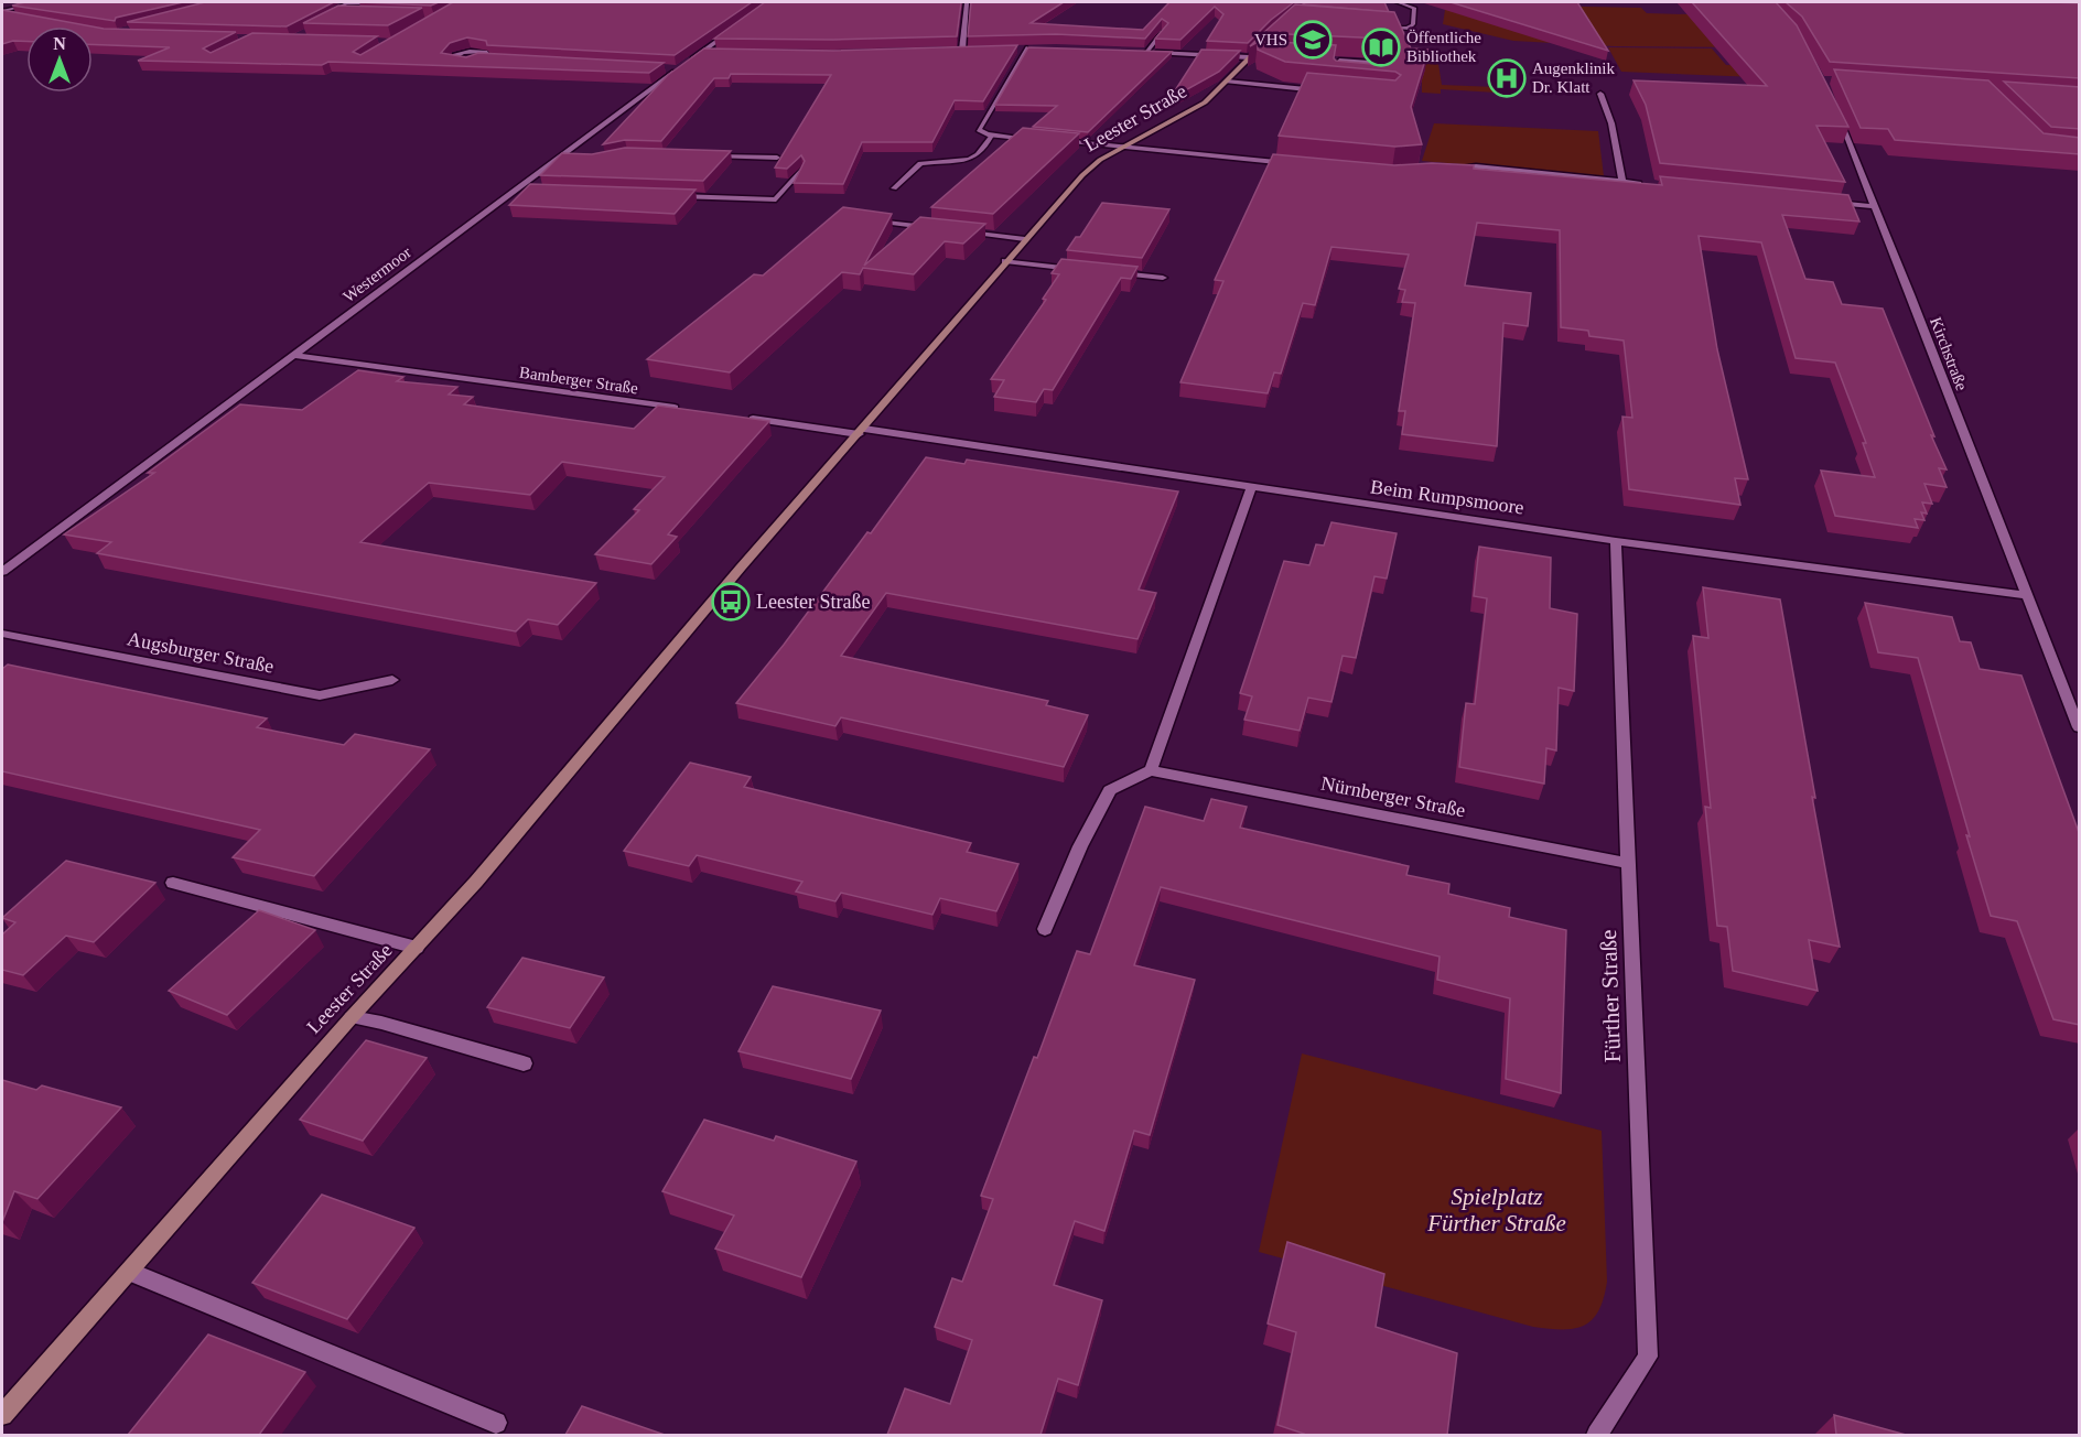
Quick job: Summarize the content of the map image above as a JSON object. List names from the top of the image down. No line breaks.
{"streets":{"street":["Leester Straße","Westermoor","Kirchstraße","Bamberger Straße","Beim Rumpsmoore","Augsburger Straße","Nürnberger Straße","Fürther Straße"]},"crossings":[["Leester Straße","Beim Rumpsmoore"],["Westermoor","Bamberger Straße"],["Kirchstraße","Beim Rumpsmoore"],["Beim Rumpsmoore","Fürther Straße"],["Nürnberger Straße","Fürther Straße"]],"parks":["Spielplatz Fürther Straße"],"places":{"school or university":["VHS"],"library":["Öffentliche Bibliothek"],"hospital":["Augenklinik Dr. Klatt"],"bus stop":["Leester Straße"]},"north":"top"}
